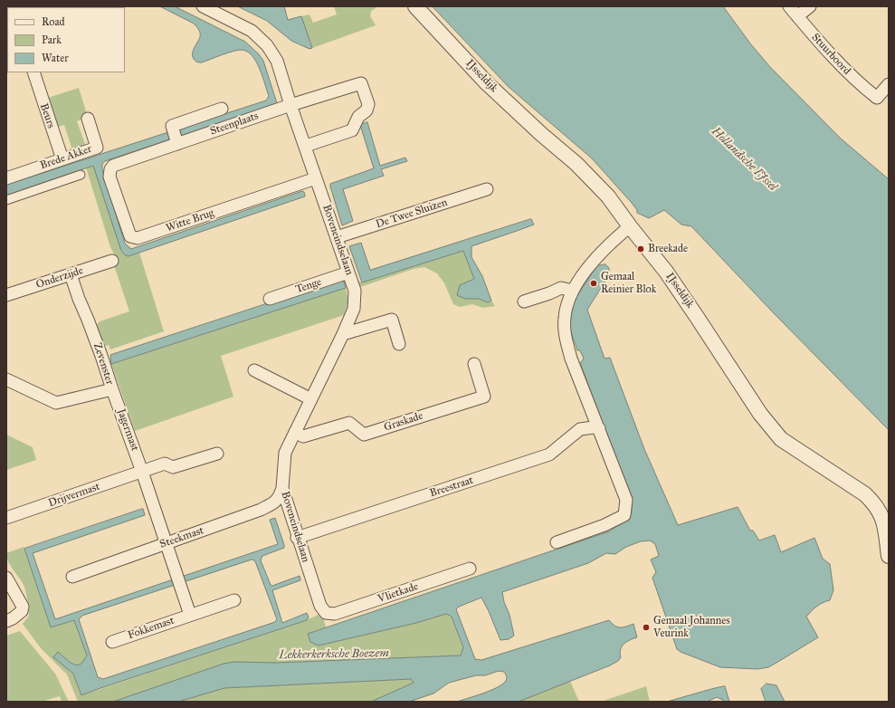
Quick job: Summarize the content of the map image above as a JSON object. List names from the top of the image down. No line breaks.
{"streets":{"street":["Stuurboord","IJsseldijk","Beurs","Steenplaats","Brede Akker","De Twee Sluizen","Witte Brug","Boveneindselaan","Onderzijde","Tenge","Zevenster","Graskade","Jagermast","Breestraat","Drijvermast","Steekmast","Vlietkade","Fokkemast"]},"crossings":[["Beurs","Brede Akker"],["Steenplaats","Witte Brug"],["Steenplaats","Boveneindselaan"],["De Twee Sluizen","Boveneindselaan"],["Witte Brug","Boveneindselaan"],["Boveneindselaan","Tenge"],["Boveneindselaan","Graskade"],["Boveneindselaan","Breestraat"],["Boveneindselaan","Steekmast"],["Boveneindselaan","Vlietkade"],["Onderzijde","Zevenster"],["Zevenster","Jagermast"],["Jagermast","Drijvermast"],["Jagermast","Steekmast"]],"water":["Hollandsche IJssel","Lekkerkerksche Boezem"],"places":["Breekade","Gemaal Reinier Blok","Gemaal Johannes Veurink"],"legend":["Road","Park","Water"]}
